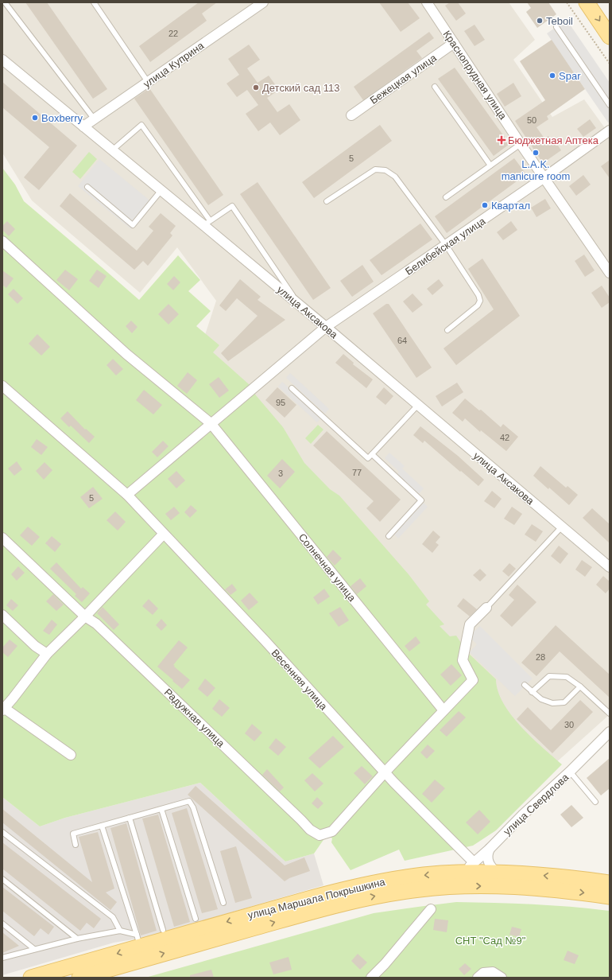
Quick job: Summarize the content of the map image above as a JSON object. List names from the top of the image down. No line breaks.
{"streets":{"main road":["улица Маршала Покрышкина"],"street":["улица Куприна","Краснопрудная улица","Бежецкая улица","Белибейская улица","улица Аксакова","Солнечная улица","Весенняя улица","Радужная улица","улица Свердлова"]},"crossings":[["улица Куприна","улица Аксакова"],["Краснопрудная улица","Бежецкая улица"],["Краснопрудная улица","Белибейская улица"],["Белибейская улица","улица Аксакова"],["Белибейская улица","Солнечная улица"],["Белибейская улица","Весенняя улица"],["Солнечная улица","Радужная улица"],["Весенняя улица","Радужная улица"],["Весенняя улица","улица Свердлова"],["улица Свердлова","улица Маршала Покрышкина"]],"parks":["СНТ \"Сад №9\""],"places":{"other":["Teboil","Spar","Детский сад 113","Boxberry","L.A.K. manicure room","Квартал"],"health":["Бюджетная Аптека"]},"house_numbers":["22","50","5","64","95","42","77","3","5","28","30"]}
